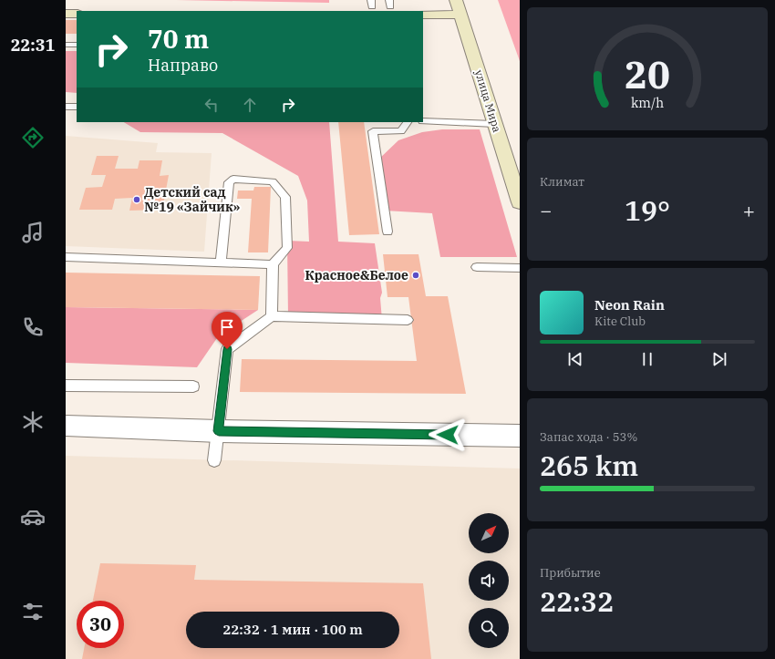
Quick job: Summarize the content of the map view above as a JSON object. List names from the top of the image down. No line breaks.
{"streets":{"main road":["улица Мира"]},"places":["Детский сад №19 «Зайчик»","Красное&Белое"],"north":"top right","page":{"tabs":"22:31","turn":["70 m","Направо"],"tile":["Климат",["Запас хода · 53%","265 km"],["Прибытие","22:32"]],"heat":["−","19°","+"],"song":["Neon Rain","Kite Club"],"limit":"30","trip":"22:32 · 1 мин · 100 m","gauge":["20","km/h"]}}
